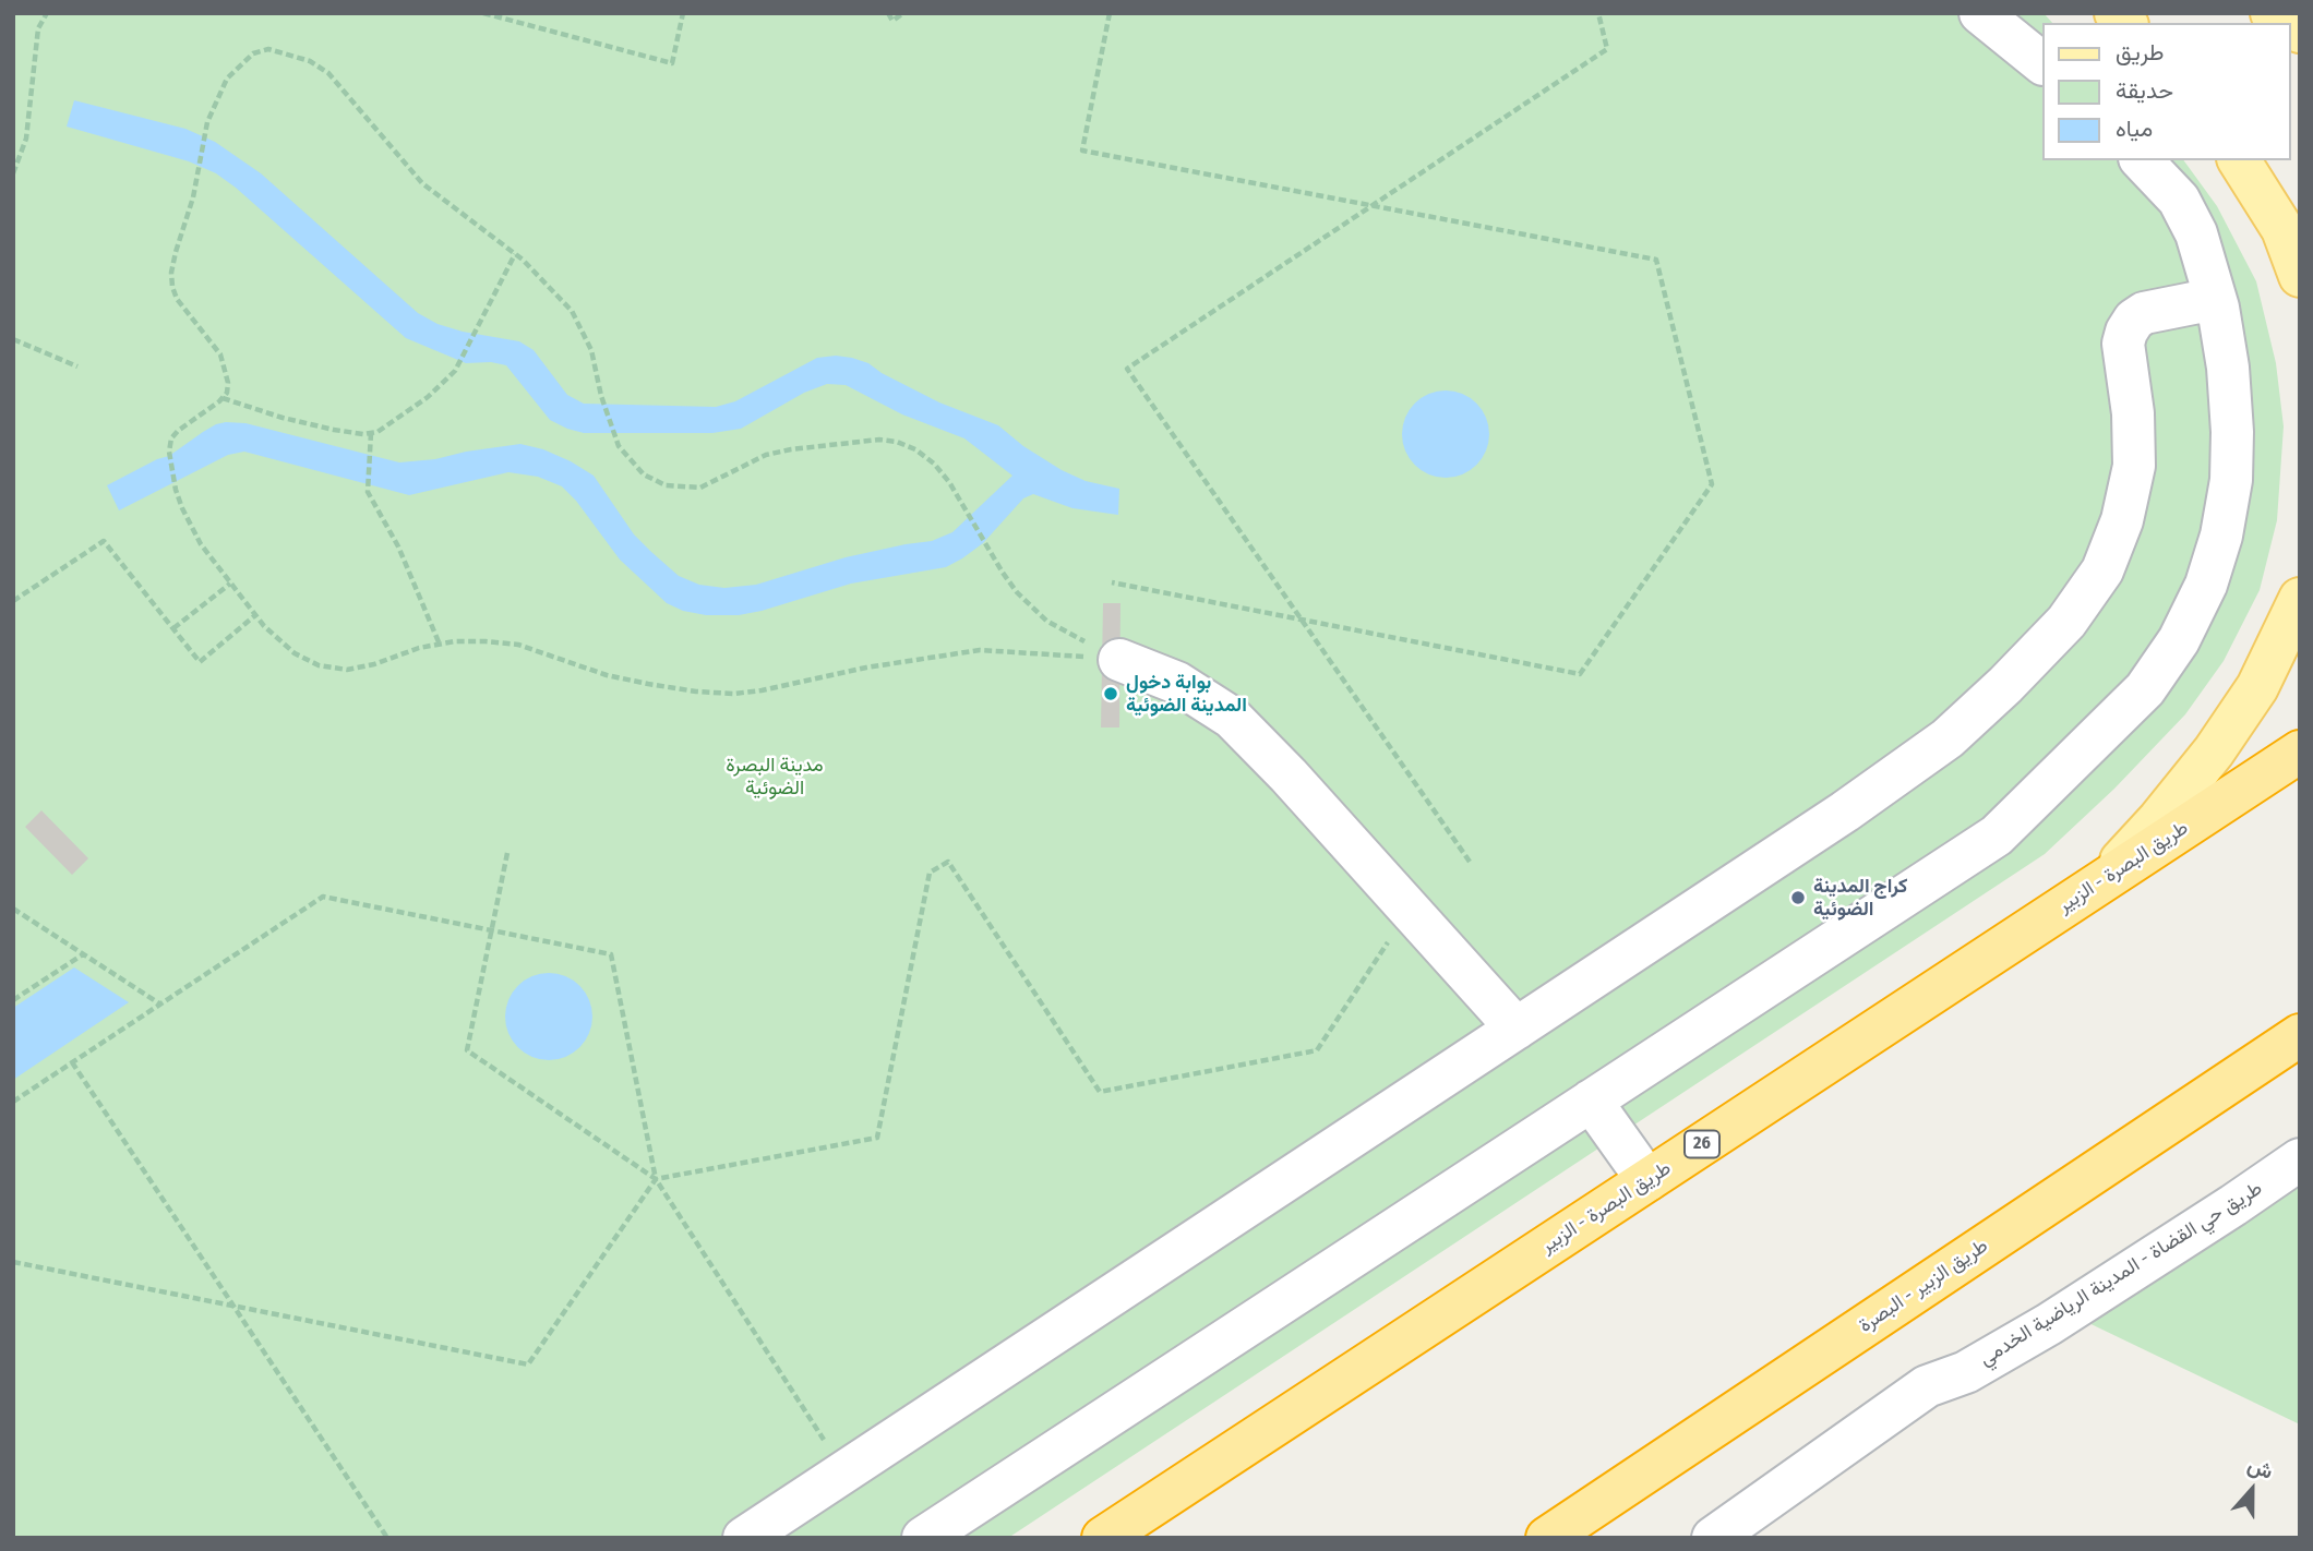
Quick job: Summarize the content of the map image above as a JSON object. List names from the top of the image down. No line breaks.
{"streets":{"highway":["طريق البصرة - الزبير","26","طريق الزبير - البصرة"],"street":["طريق حي القضاة - المدينة الرياضية الخدمي"]},"parks":["مدينة البصرة الضوئية"],"places":["بوابة دخول المدينة الضوئية","كراج المدينة الضوئية"],"legend":["طريق","حديقة","مياه"],"north":"top"}
